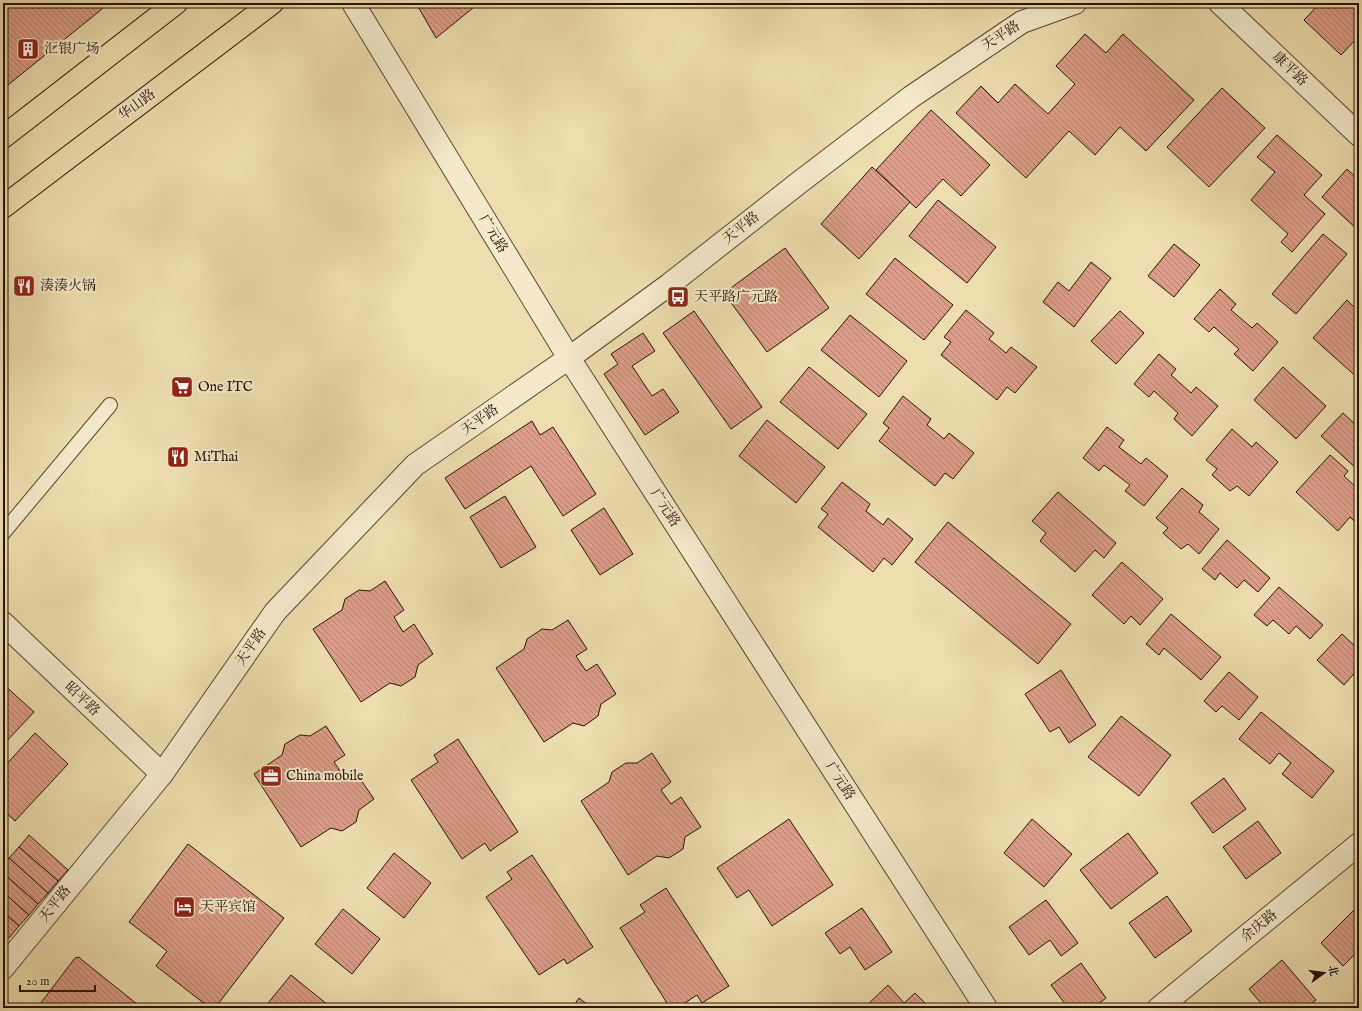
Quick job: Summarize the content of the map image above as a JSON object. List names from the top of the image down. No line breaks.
{"streets":{"main road":["华山路"],"street":["天平路","康平路","广元路","昭平路","余庆路"]},"crossings":[["天平路","广元路"],["天平路","昭平路"]],"places":{"building":["汇银广场"],"restaurant":["湊湊火锅","MiThai"],"bus stop":["天平路广元路"],"supermarket":["One ITC"],"office":["China mobile"],"hotel":["天平宾馆"]},"scale_bar":"20 m","north":"right"}
